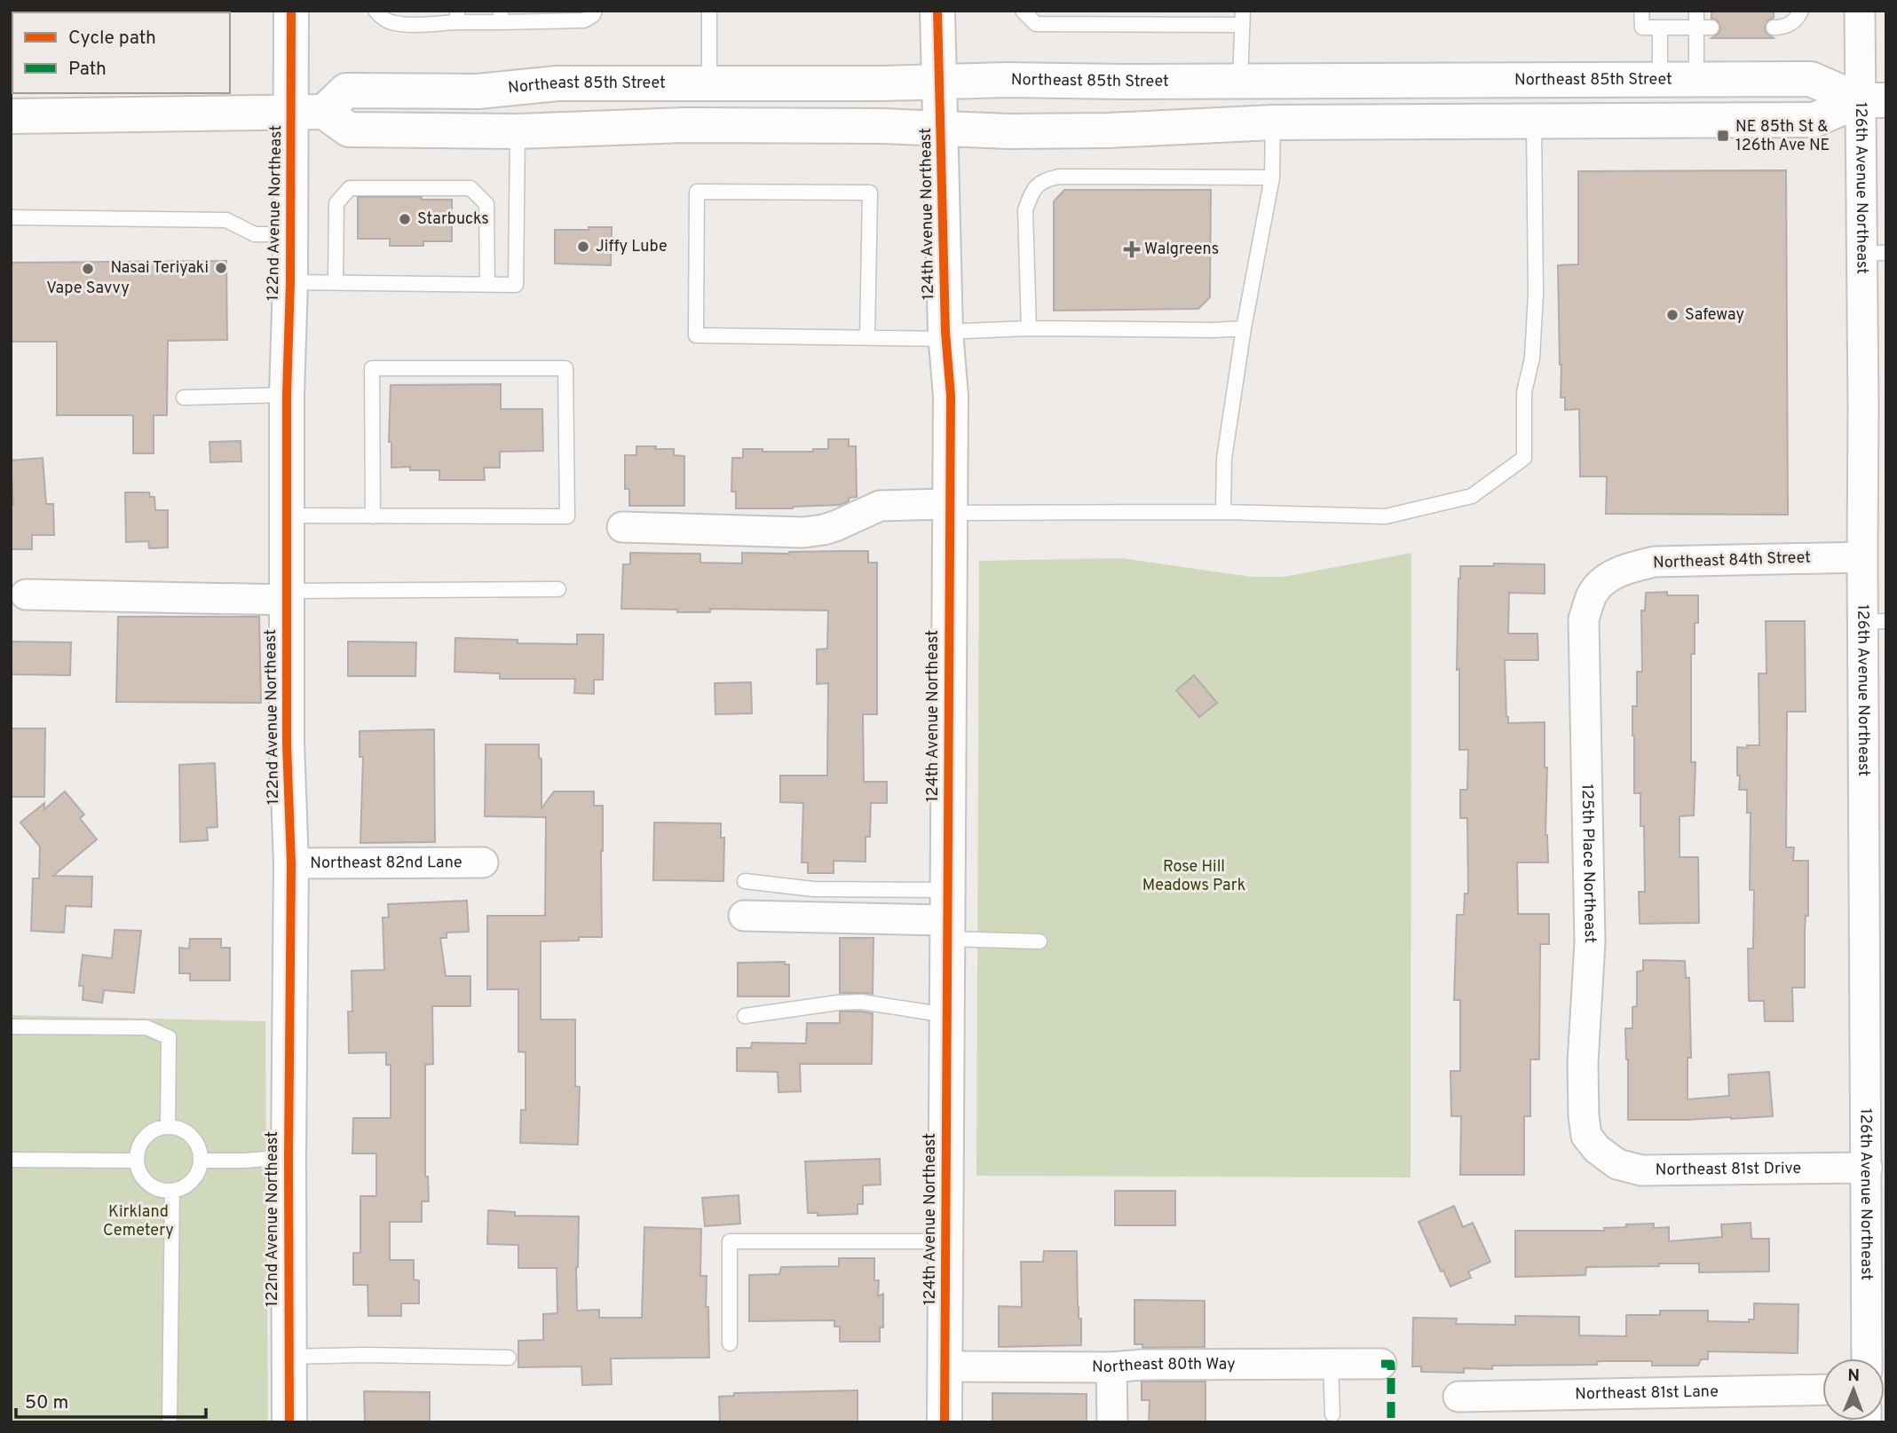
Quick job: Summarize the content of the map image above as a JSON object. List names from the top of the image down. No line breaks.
{"streets":{"main road":["Northeast 85th Street","122nd Avenue Northeast","124th Avenue Northeast"],"street":["126th Avenue Northeast","Northeast 84th Street","Northeast 82nd Lane","125th Place Northeast","Northeast 81st Drive","Northeast 80th Way","Northeast 81st Lane"]},"crossings":[["Northeast 85th Street","126th Avenue Northeast"],["Northeast 85th Street","122nd Avenue Northeast"],["Northeast 85th Street","124th Avenue Northeast"],["126th Avenue Northeast","Northeast 84th Street"],["126th Avenue Northeast","Northeast 81st Drive"],["122nd Avenue Northeast","Northeast 82nd Lane"],["124th Avenue Northeast","Northeast 80th Way"],["Northeast 84th Street","125th Place Northeast"],["125th Place Northeast","Northeast 81st Drive"]],"parks":["Rose Hill Meadows Park","Kirkland Cemetery"],"places":{"transit":["NE 85th St & 126th Ave NE"],"other":["Starbucks","Jiffy Lube","Nasai Teriyaki","Vape Savvy","Safeway"],"health":["Walgreens"]},"legend":["Cycle path","Path"],"scale_bar":"50 m","north":"top"}
